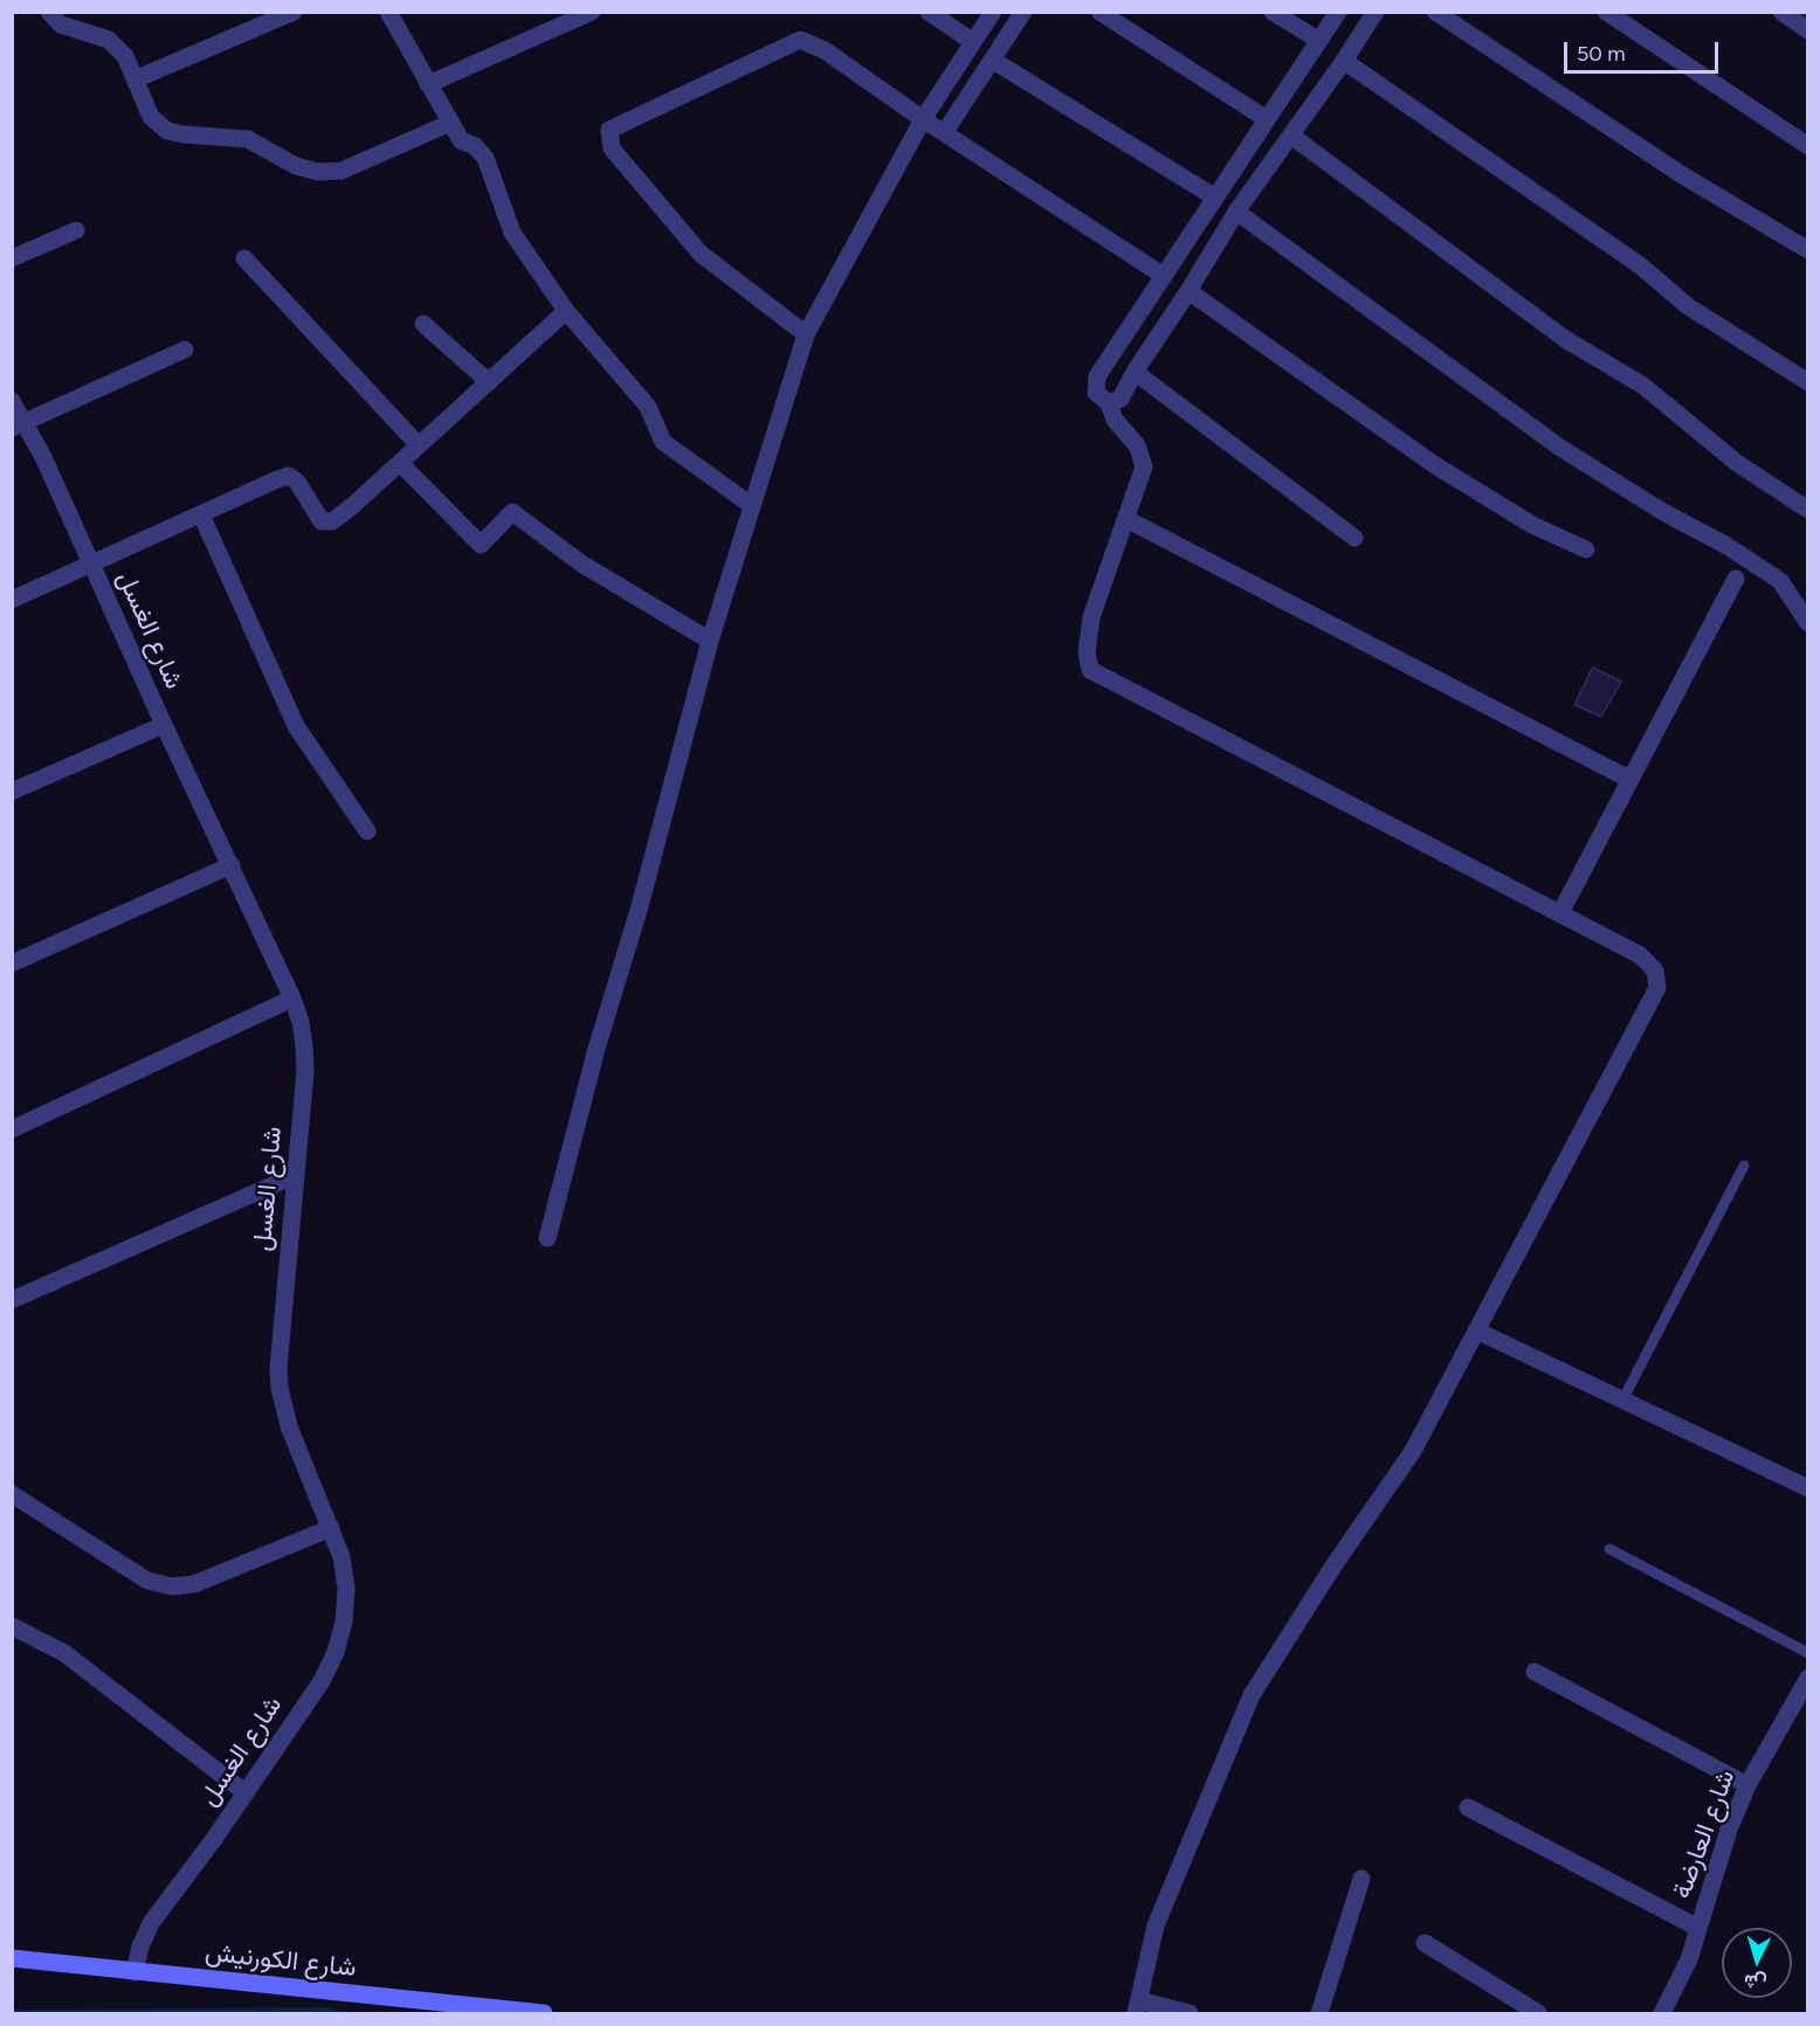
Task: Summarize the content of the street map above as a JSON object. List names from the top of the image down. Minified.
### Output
{"streets":{"street":["شارع الغسل","شارع العارضة","شارع الكورنيش"]},"crossings":[["شارع الغسل","شارع الكورنيش"]],"scale_bar":"50 m","north":"bottom"}
